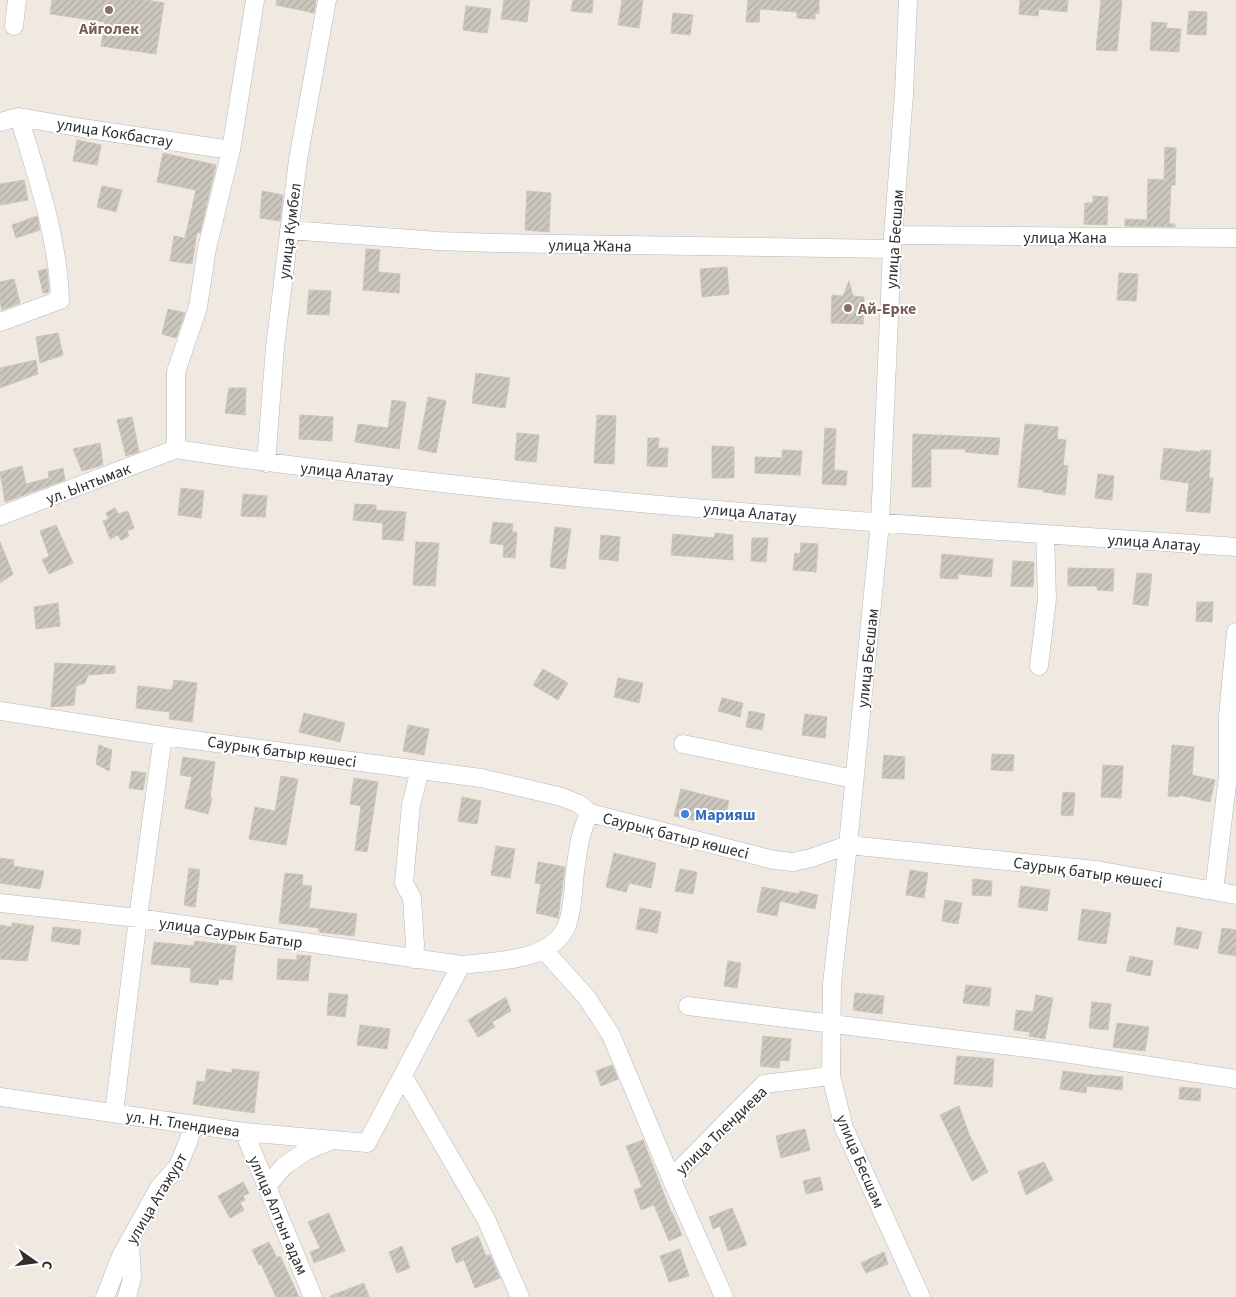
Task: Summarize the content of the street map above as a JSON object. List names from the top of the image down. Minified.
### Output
{"streets":{"street":["улица Кокбастау","улица Кумбел","улица Жана","улица Бесшам","улица Алатау","ул. Ынтымак","Саурық батыр көшесі","улица Саурык Батыр","ул. Н. Тлендиева","улица Тлендиева","улица Атажурт","улица Алтын адам"]},"crossings":[["улица Кумбел","улица Жана"],["улица Кумбел","улица Алатау"],["улица Жана","улица Бесшам"],["улица Бесшам","улица Алатау"],["улица Бесшам","Саурық батыр көшесі"],["улица Бесшам","улица Тлендиева"],["улица Алатау","ул. Ынтымак"],["ул. Н. Тлендиева","улица Атажурт"],["ул. Н. Тлендиева","улица Алтын адам"]],"places":["Айголек","Ай-Ерке","Марияш"],"north":"right"}
